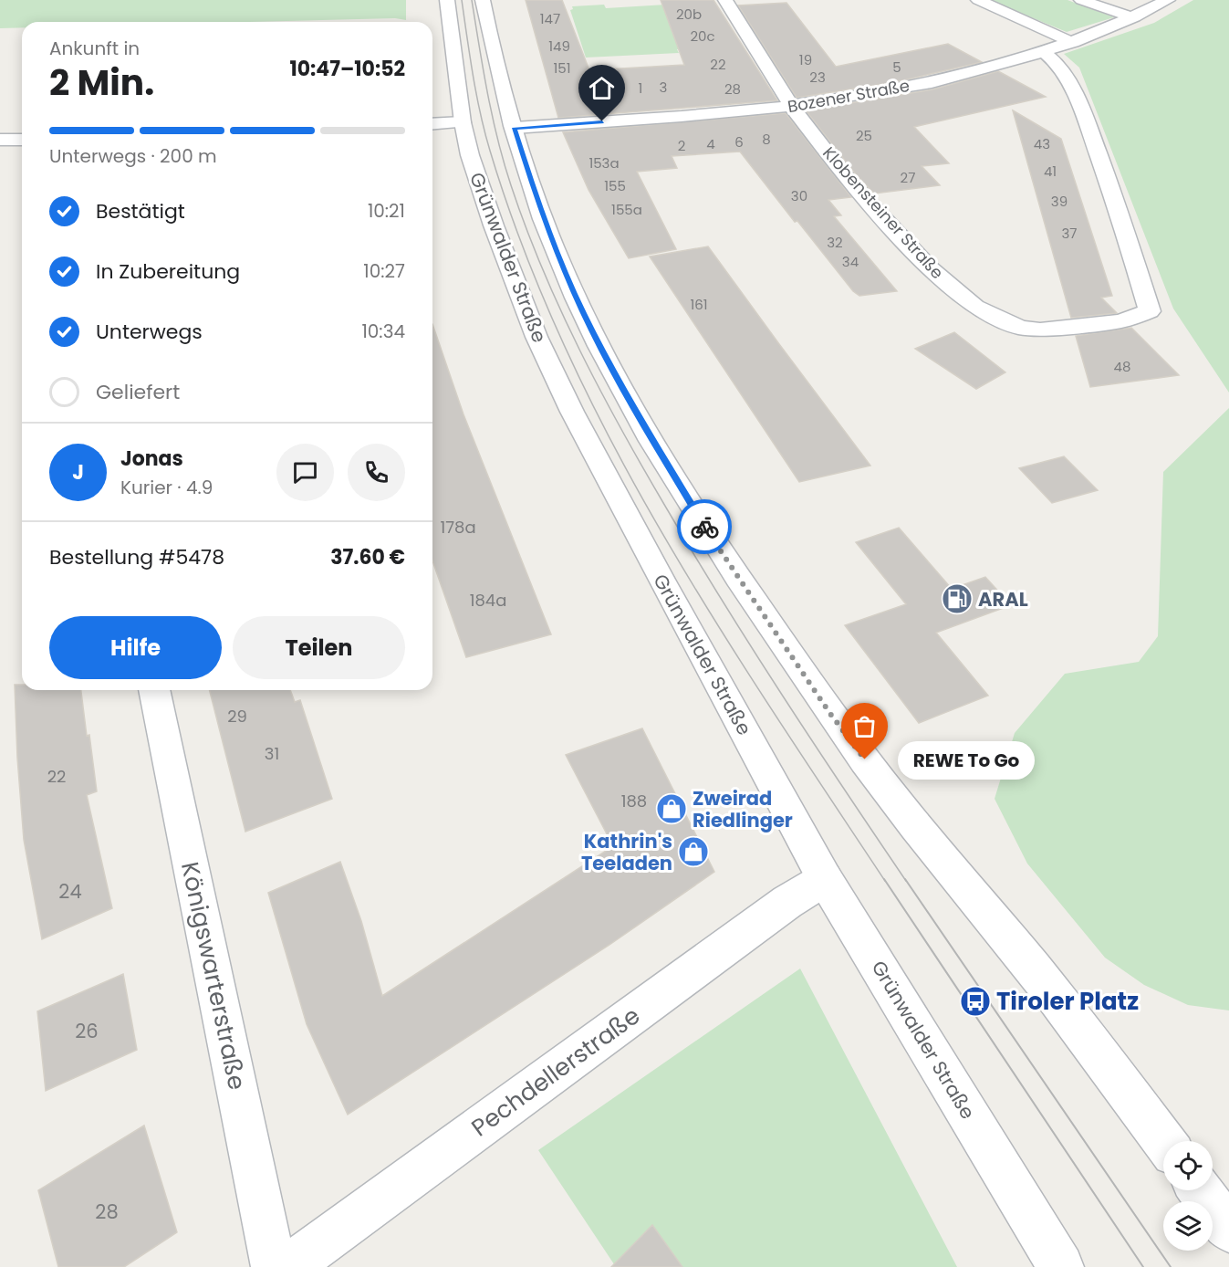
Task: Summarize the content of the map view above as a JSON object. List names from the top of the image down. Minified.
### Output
{"streets":{"street":["Bozener Straße","Klobensteiner Straße","Grünwalder Straße","Königswarterstraße","Pechdellerstraße"]},"crossings":[["Bozener Straße","Klobensteiner Straße"],["Grünwalder Straße","Pechdellerstraße"]],"places":{"fuel station":["ARAL"],"other":["REWE To Go"],"shop":["Zweirad Riedlinger","Kathrin's Teeladen"],"bus stop":["Tiroler Platz"]},"house_numbers":["20b","147","20c","149","19","22","5","151","23","3","1","28","25","8","6","4","43","2","153a","41","27","155","30","39","155a","37","32","34","161","48","178a","184a","29","31","22","188","24","26","28"],"page":{"heading":["2 Min.","Ankunft in","10:47–10:52"],"panel":["Jonas","Kurier · 4.9","Bestellung #5478","37.60 €"],"bar":"Unterwegs · 200 m","list":[["Bestätigt","10:21"],["In Zubereitung","10:27"],["Unterwegs","10:34"],"Geliefert"],"round":"J","buttons":["Hilfe","Teilen"],"bubble":"REWE To Go"}}
